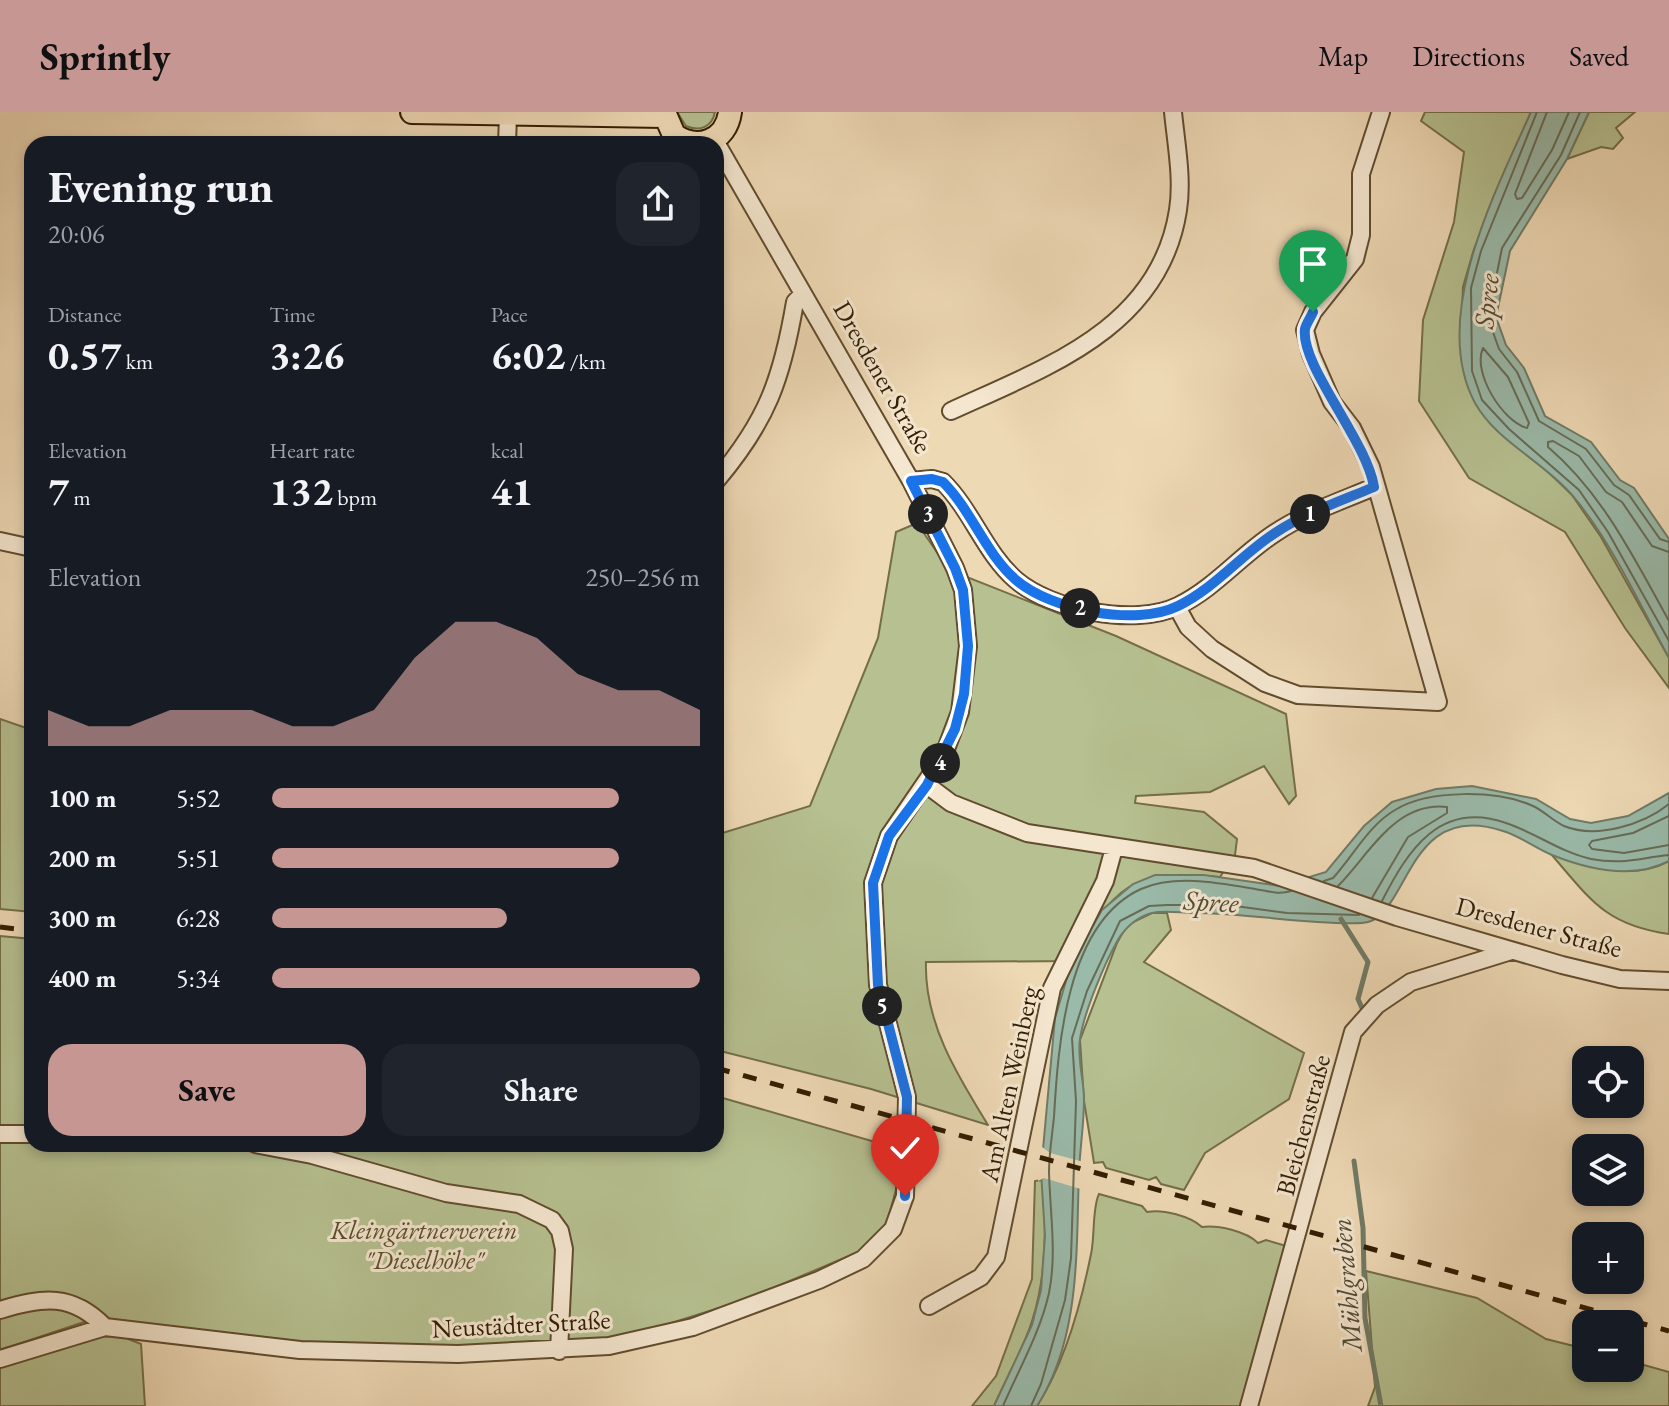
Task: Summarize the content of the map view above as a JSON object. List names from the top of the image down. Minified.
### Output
{"streets":{"street":["Dresdener Straße","Am Alten Weinberg","Bleichenstraße","Neustädter Straße"]},"crossings":[["Dresdener Straße","Am Alten Weinberg"],["Dresdener Straße","Bleichenstraße"],["Dresdener Straße","Neustädter Straße"]],"water":["Spree","Mühlgraben"],"parks":["Kleingärtnerverein \"Dieselhöhe\""],"page":{"header":"Sprintly","nav":["Map","Directions","Saved"],"heading":["Evening run","20:06"],"stats":[["Distance","0.57 km"],["Time","3:26"],["Pace","6:02 /km"],["Elevation","7 m"],["Heart rate","132 bpm"],["kcal","41"]],"pins":["1","3","2","4","5"],"chart":["Elevation","250–256 m"],"list":[{"name":"100 m","note":"5:52"},{"name":"200 m","note":"5:51"},{"name":"300 m","note":"6:28"},{"name":"400 m","note":"5:34"}],"buttons":["Save","Share"],"map_buttons":["+","−"]}}
